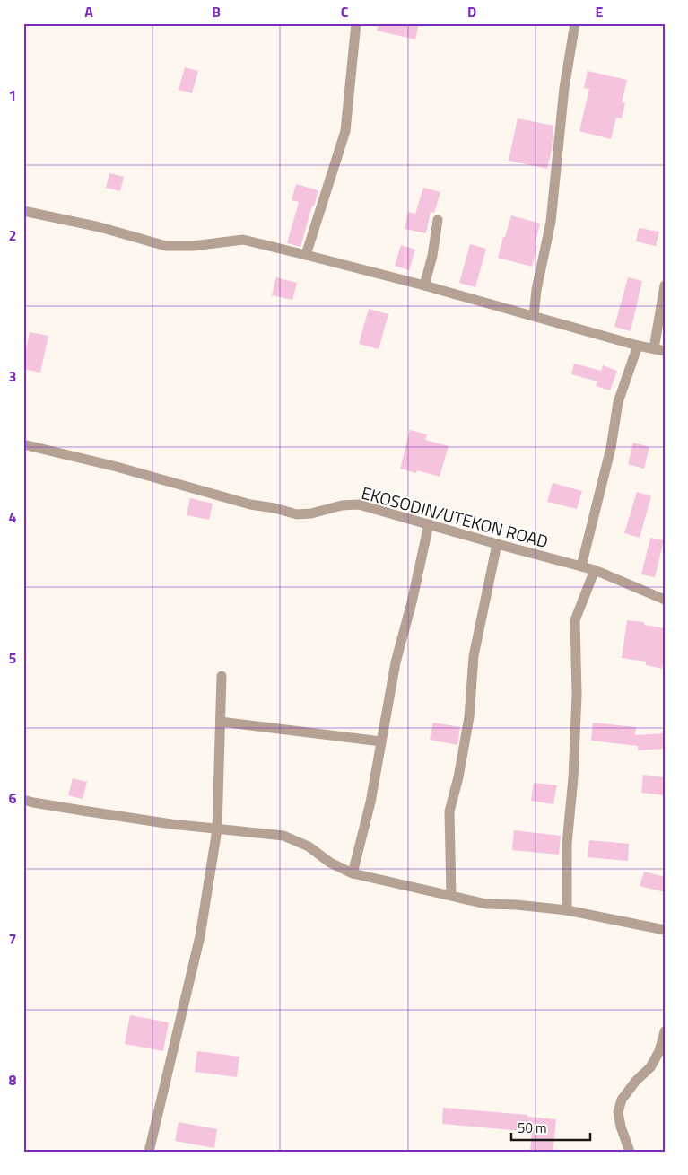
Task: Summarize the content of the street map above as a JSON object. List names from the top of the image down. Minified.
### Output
{"streets":{"street":["EKOSODIN/UTEKON ROAD"]},"scale_bar":"50 m","grid":{"columns":["A","B","C","D","E"],"rows":["1","2","3","4","5","6","7","8"]}}
